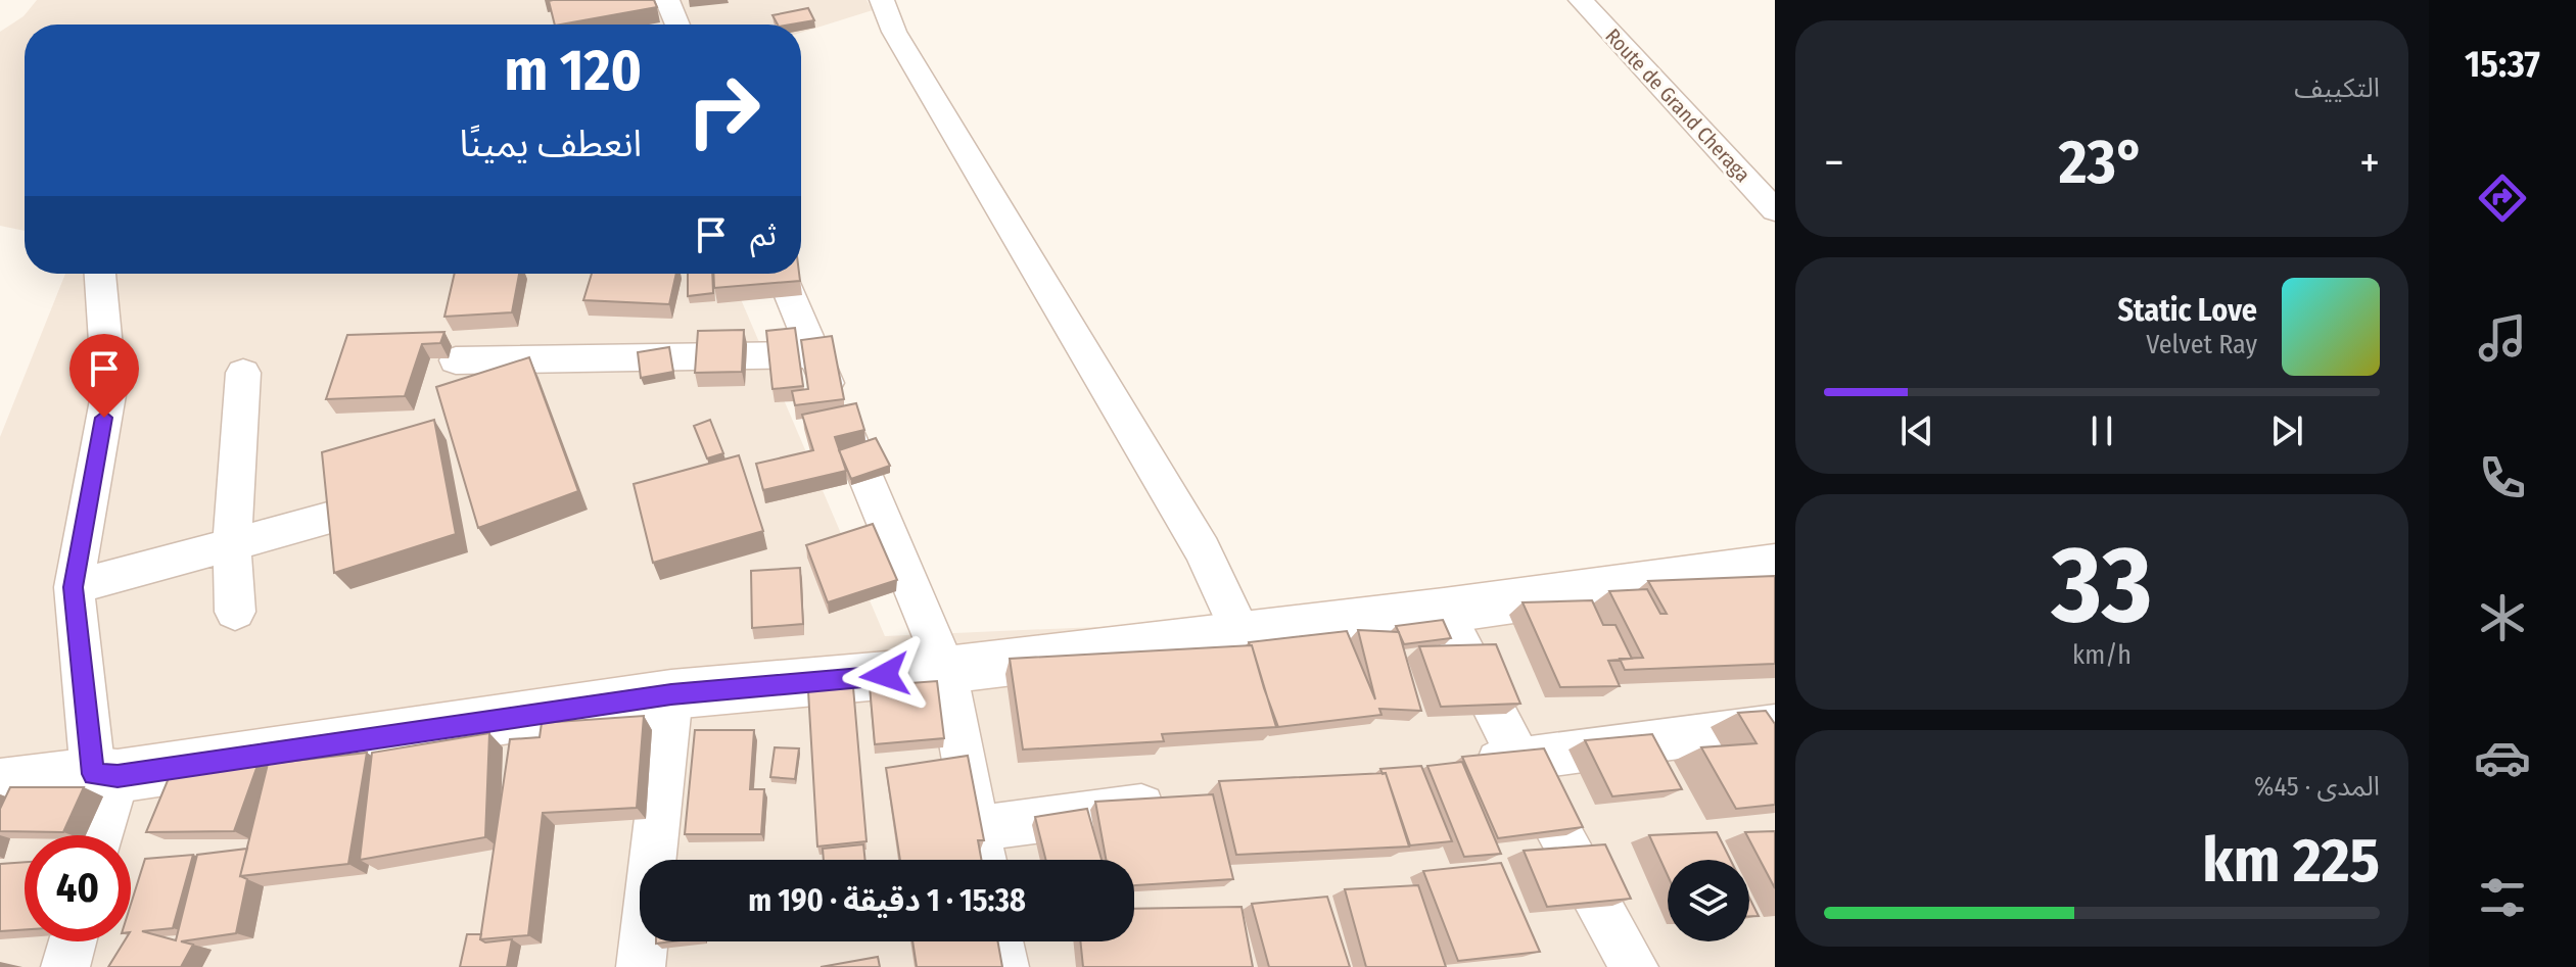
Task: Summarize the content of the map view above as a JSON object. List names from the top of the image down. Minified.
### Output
{"streets":{"street":["Route de Grand Cheraga"]},"page":{"tabs":"15:37","tile":["التكييف",["33","km/h"],["المدى · 45%","225 km"]],"turn":["120 m","انعطف يمينًا"],"heat":["−","23°","+"],"then":"ثم","song":["Static Love","Velvet Ray"],"limit":"40","trip":"15:38 · 1 دقيقة · 190 m"}}
